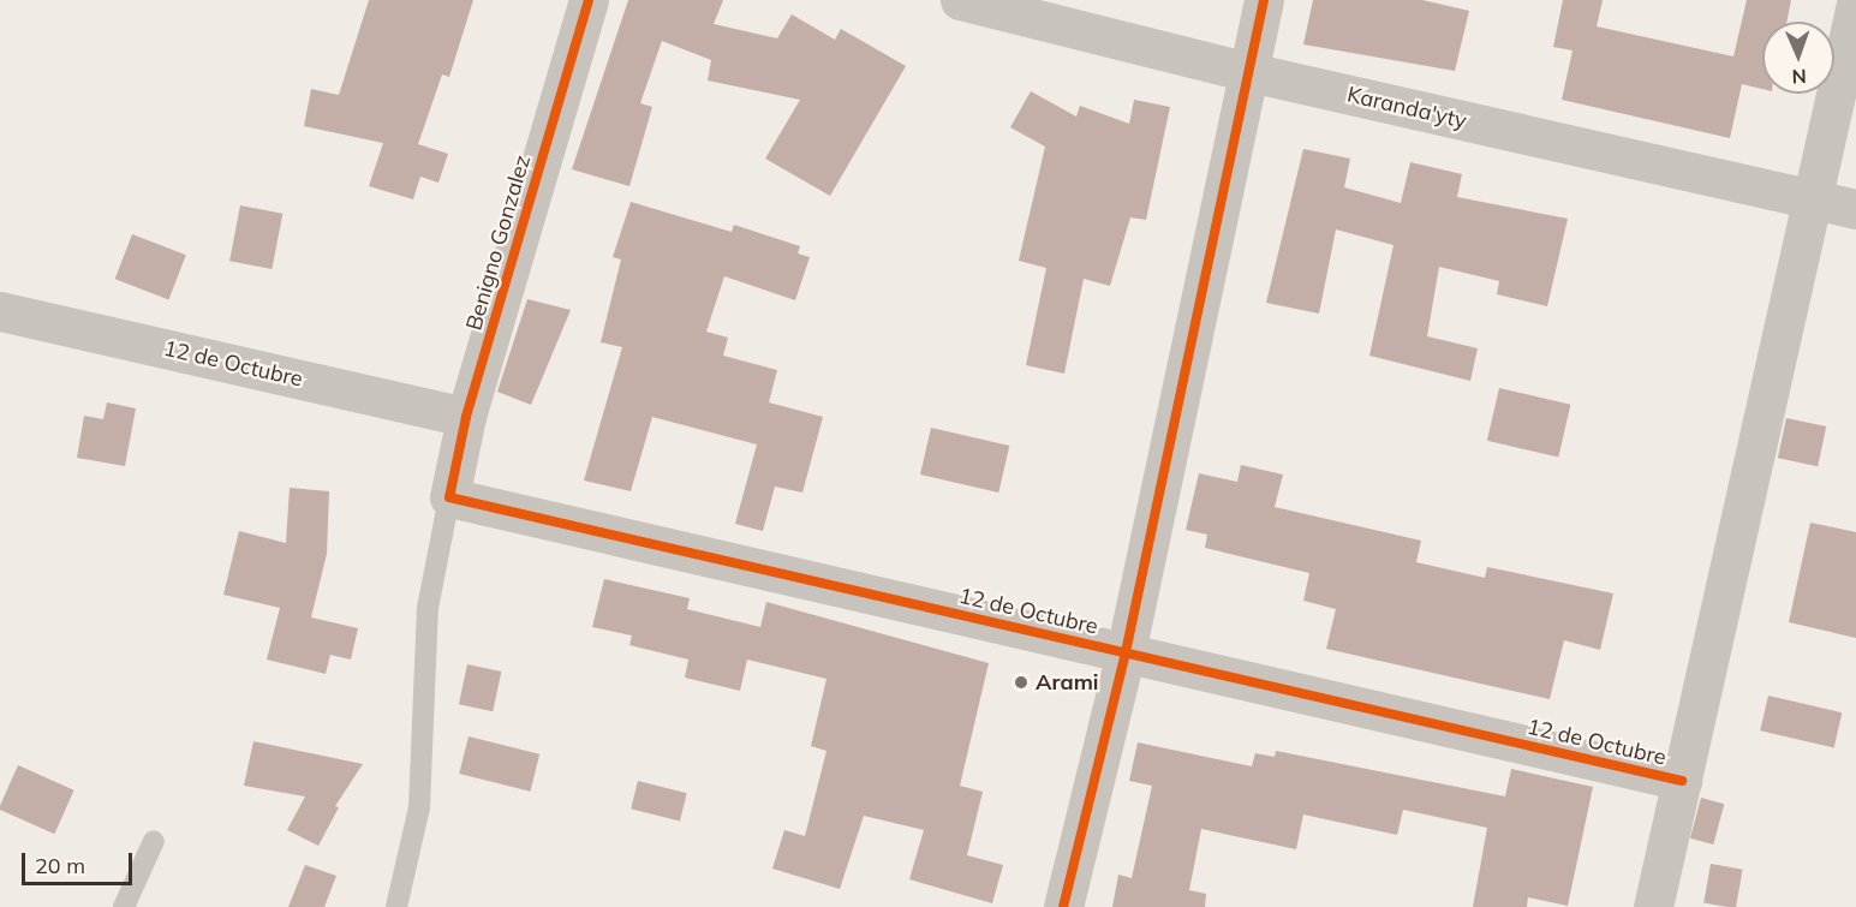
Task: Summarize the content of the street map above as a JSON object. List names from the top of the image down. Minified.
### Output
{"streets":{"street":["Karanda'yty","Benigno Gonzalez","12 de Octubre"]},"crossings":[["Benigno Gonzalez","12 de Octubre"]],"places":["Arami"],"scale_bar":"20 m","north":"bottom"}
